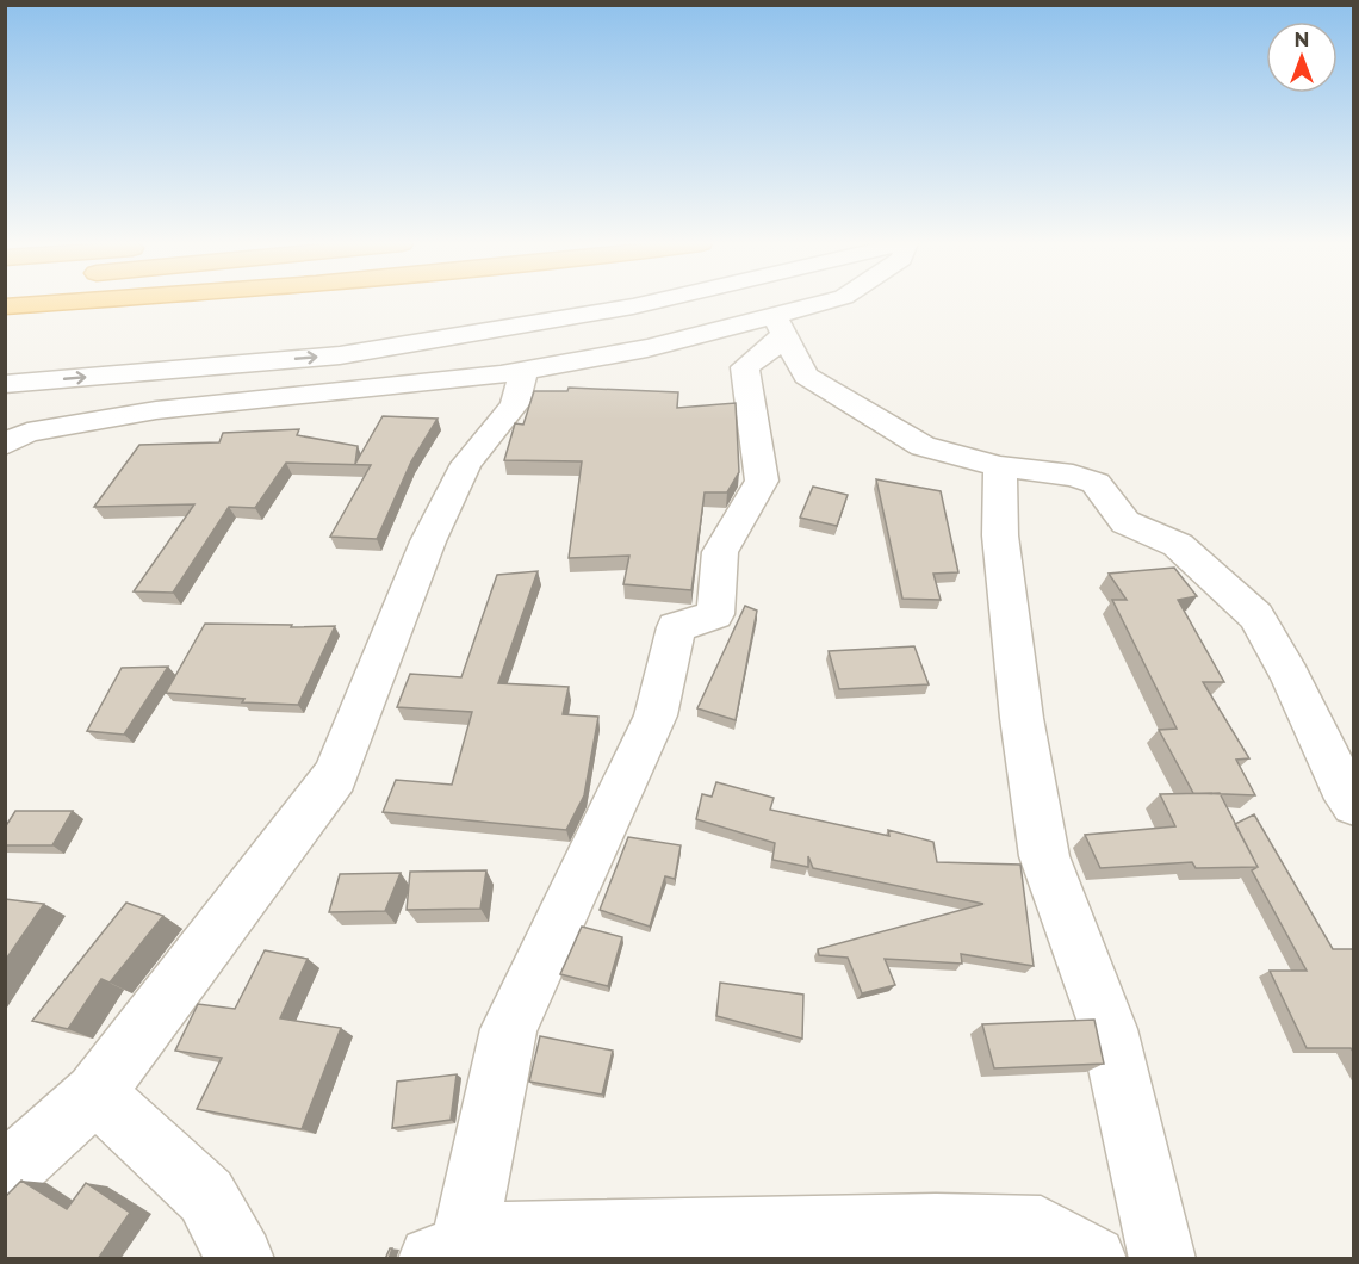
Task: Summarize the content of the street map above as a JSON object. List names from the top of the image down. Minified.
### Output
{"north":"top"}
